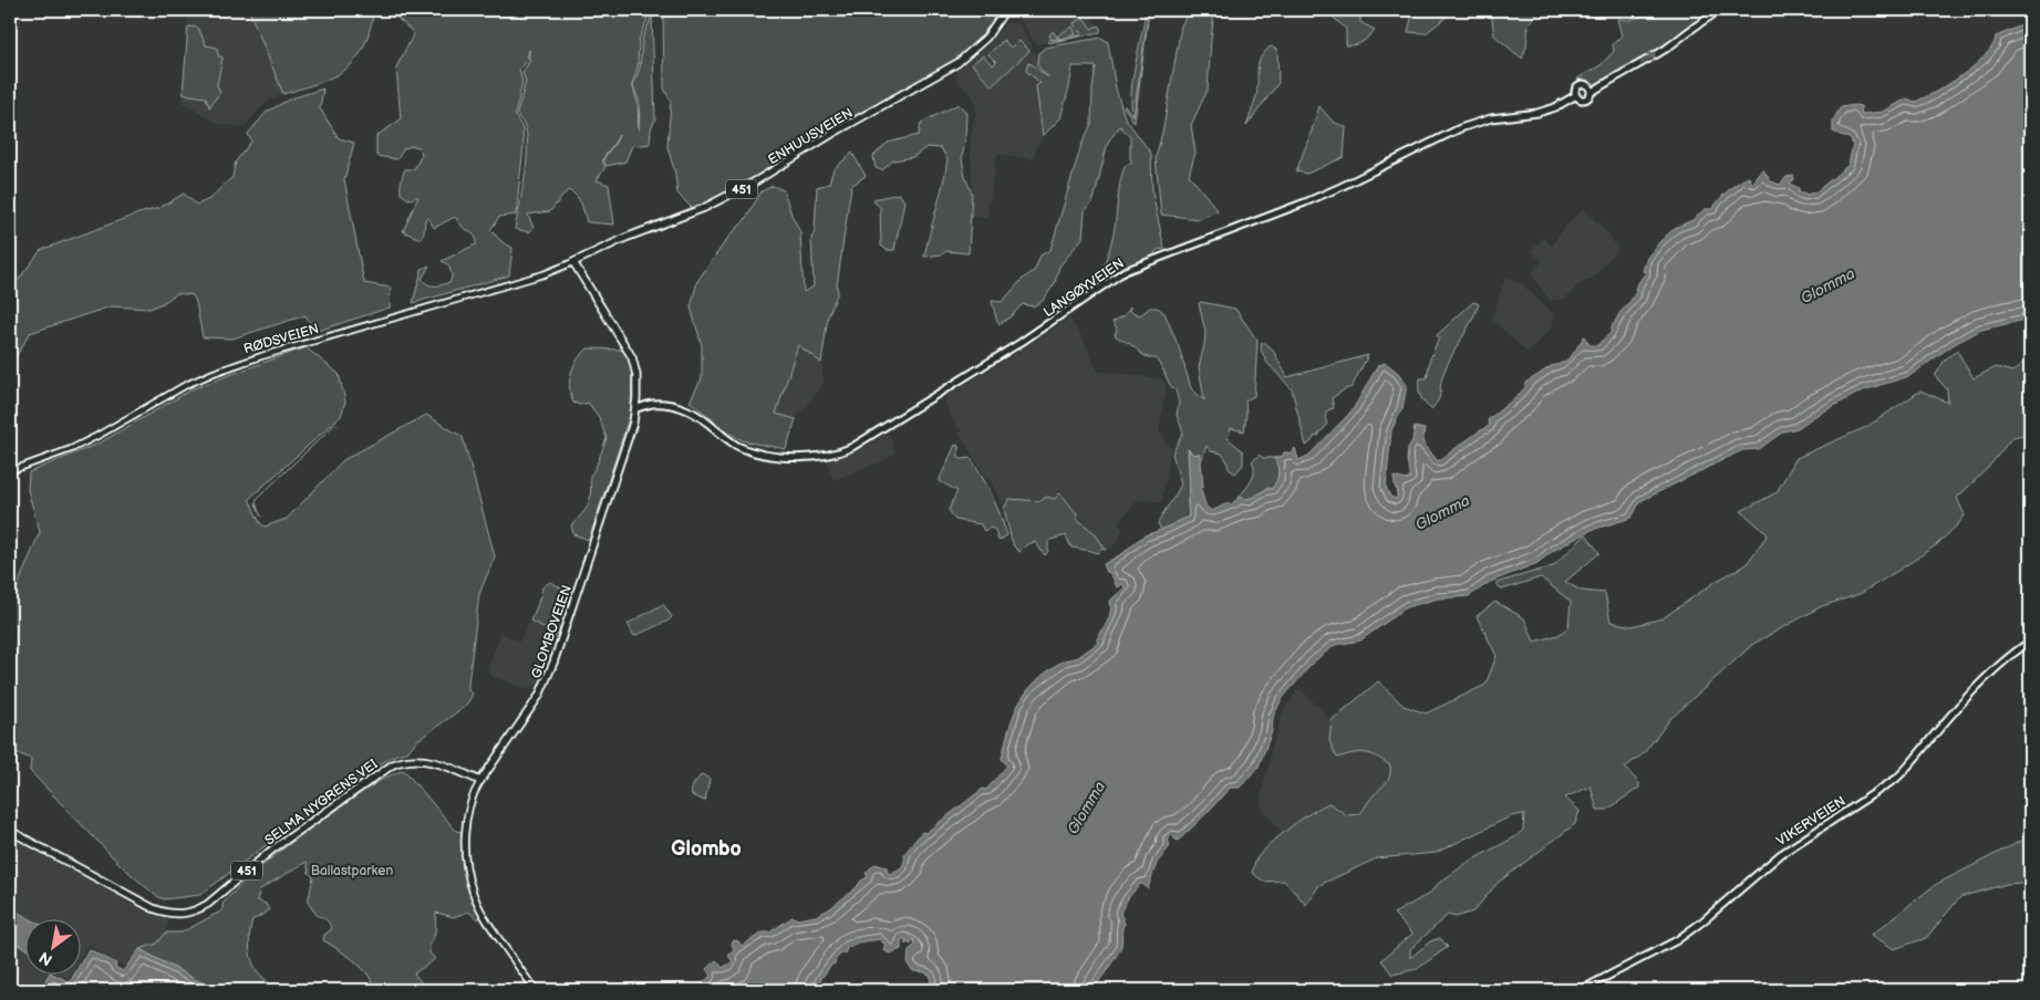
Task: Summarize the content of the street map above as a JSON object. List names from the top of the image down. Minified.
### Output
{"streets":{"main road":["ENHUUSVEIEN","451","LANGØYVEIEN","GLOMBOVEIEN","SELMA NYGRENS VEI","VIKERVEIEN"],"street":["RØDSVEIEN"]},"crossings":[["ENHUUSVEIEN","RØDSVEIEN"],["ENHUUSVEIEN","GLOMBOVEIEN"],["LANGØYVEIEN","GLOMBOVEIEN"],["RØDSVEIEN","GLOMBOVEIEN"],["GLOMBOVEIEN","SELMA NYGRENS VEI"]],"districts":["Glombo"],"water":["Glomma"],"parks":["Ballastparken"],"north":"bottom left"}
